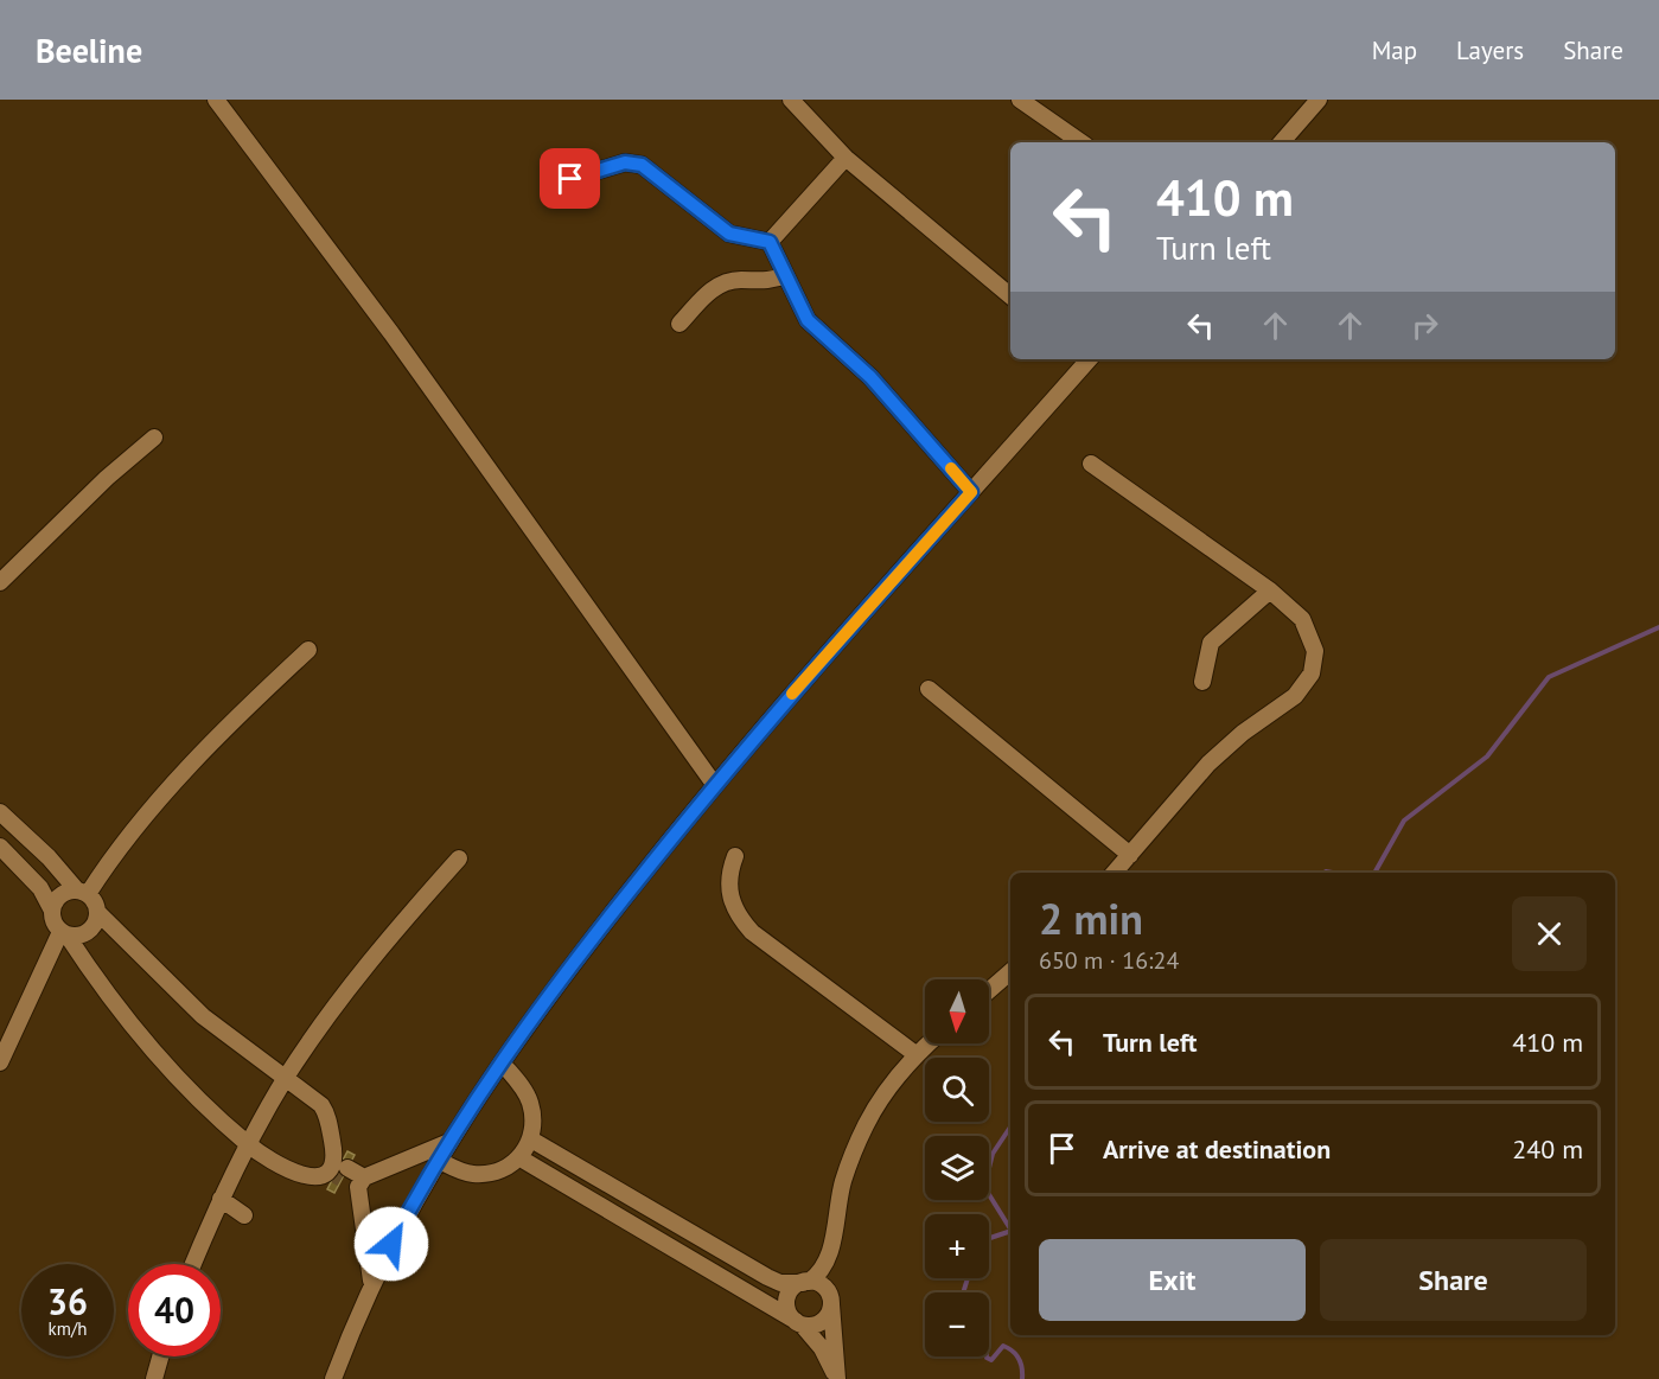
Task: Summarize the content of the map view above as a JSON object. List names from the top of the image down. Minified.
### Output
{"north":"bottom","page":{"header":"Beeline","nav":["Map","Layers","Share"],"turn":["410 m","Turn left"],"heading":["2 min","650 m · 16:24"],"map_buttons":["+","−"],"list":[{"name":"Turn left","value":"410 m"},{"name":"Arrive at destination","value":"240 m"}],"buttons":["Exit","Share"],"speed":"36 km/h","limit":"40"}}
